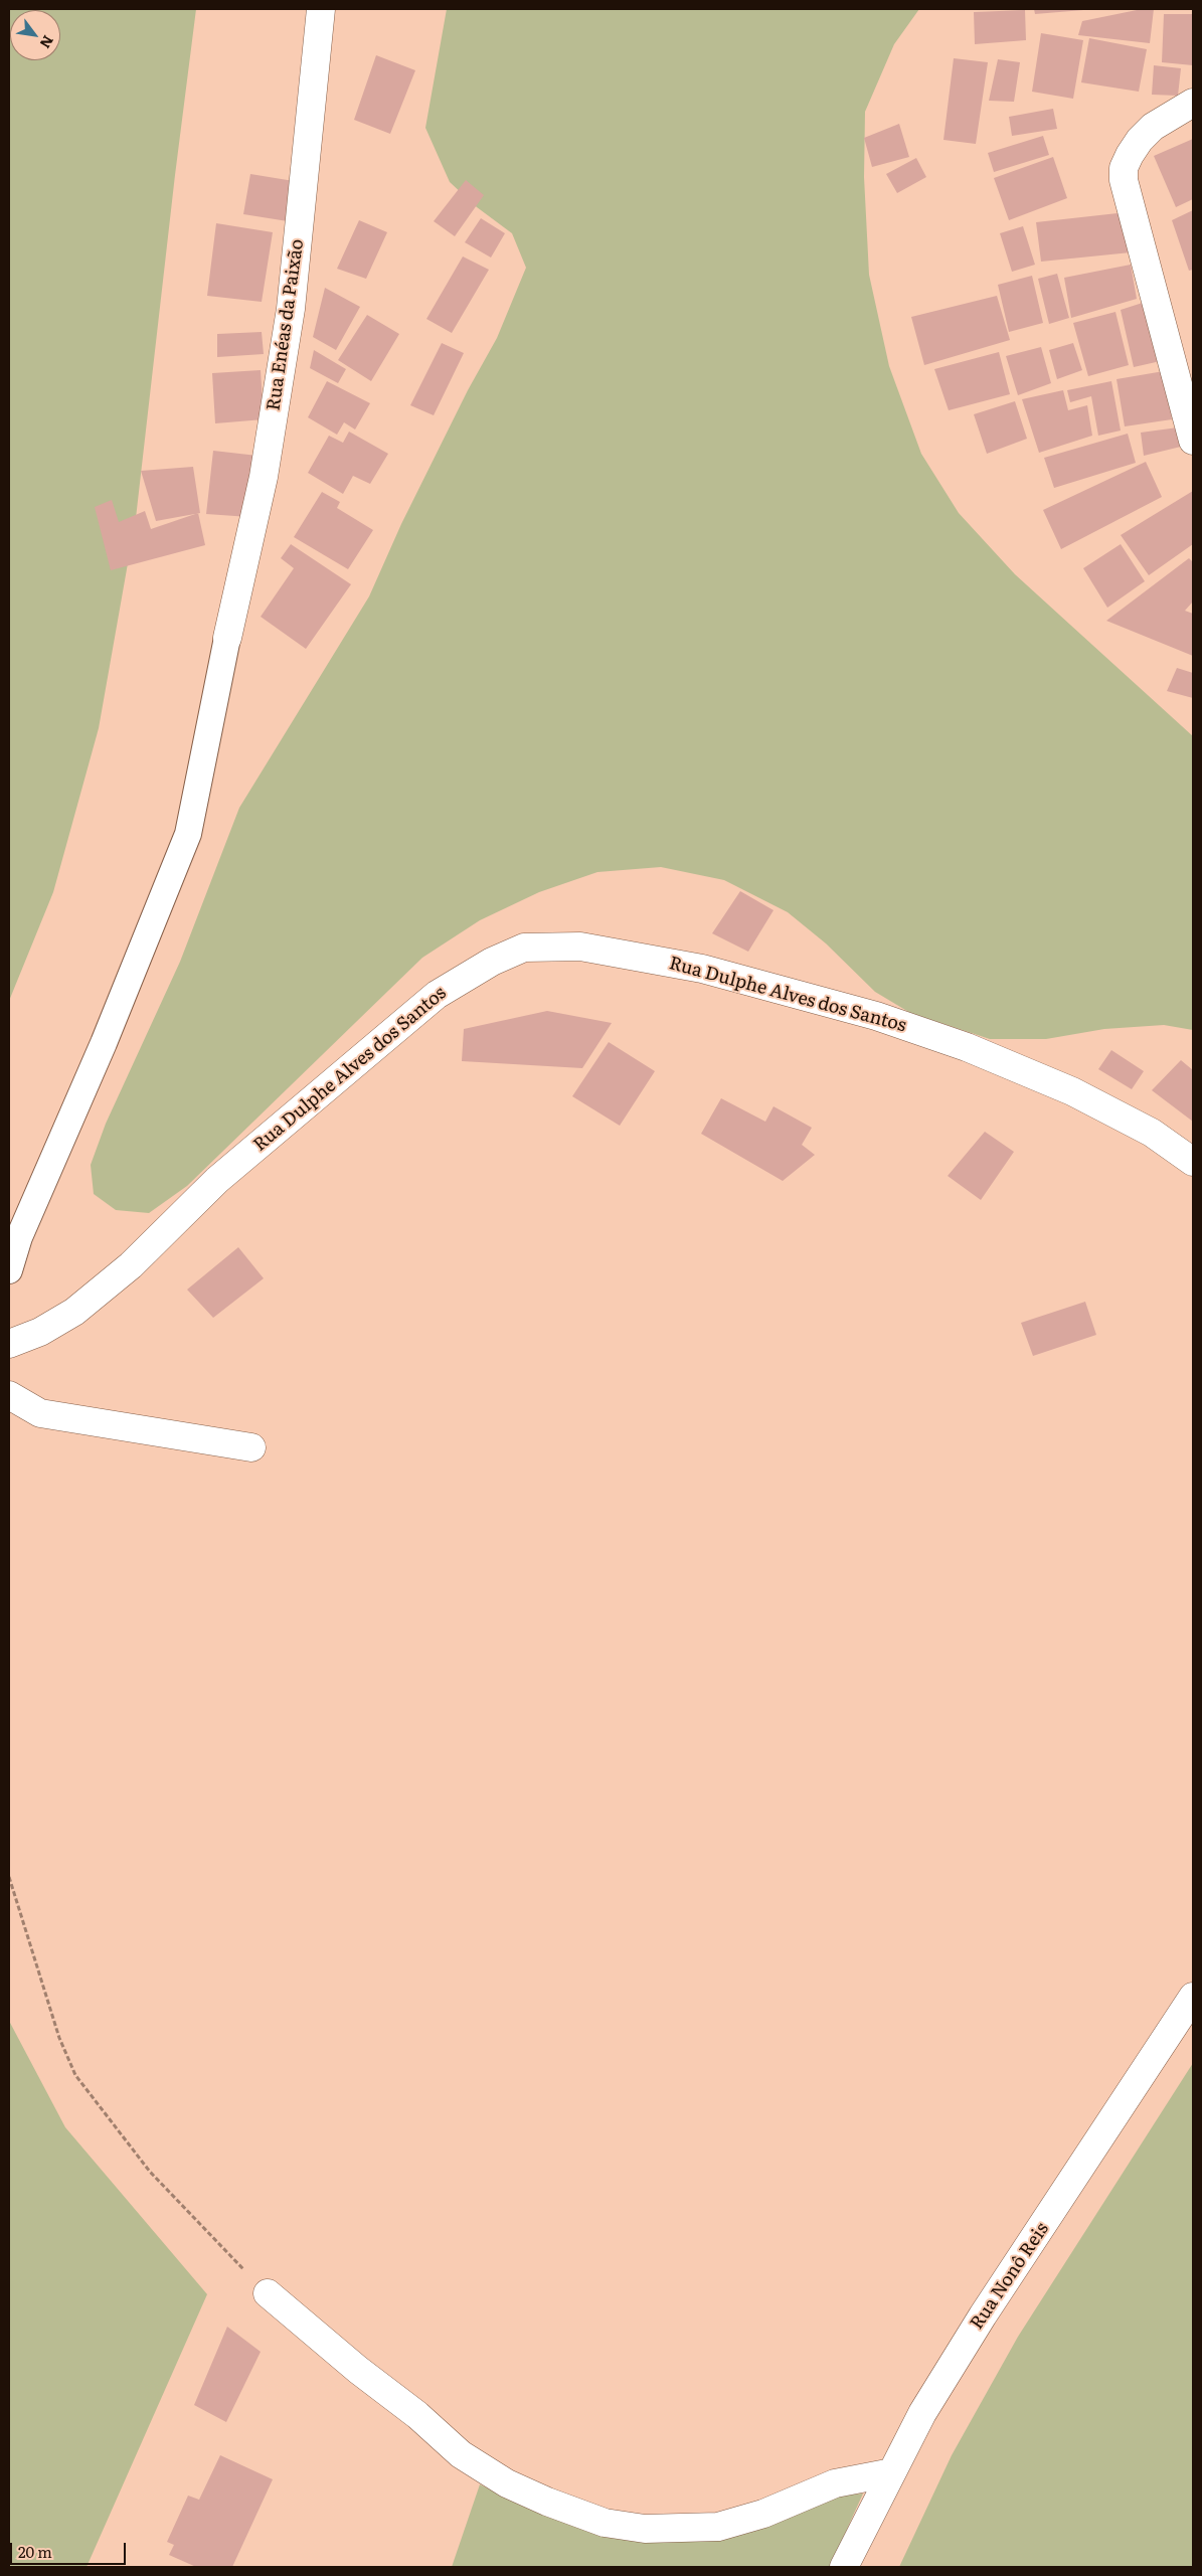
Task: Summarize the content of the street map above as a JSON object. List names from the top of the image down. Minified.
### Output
{"streets":{"street":["Rua Enéas da Paixão","Rua Dulphe Alves dos Santos","Rua Nonô Reis"]},"scale_bar":"20 m","north":"bottom right"}
